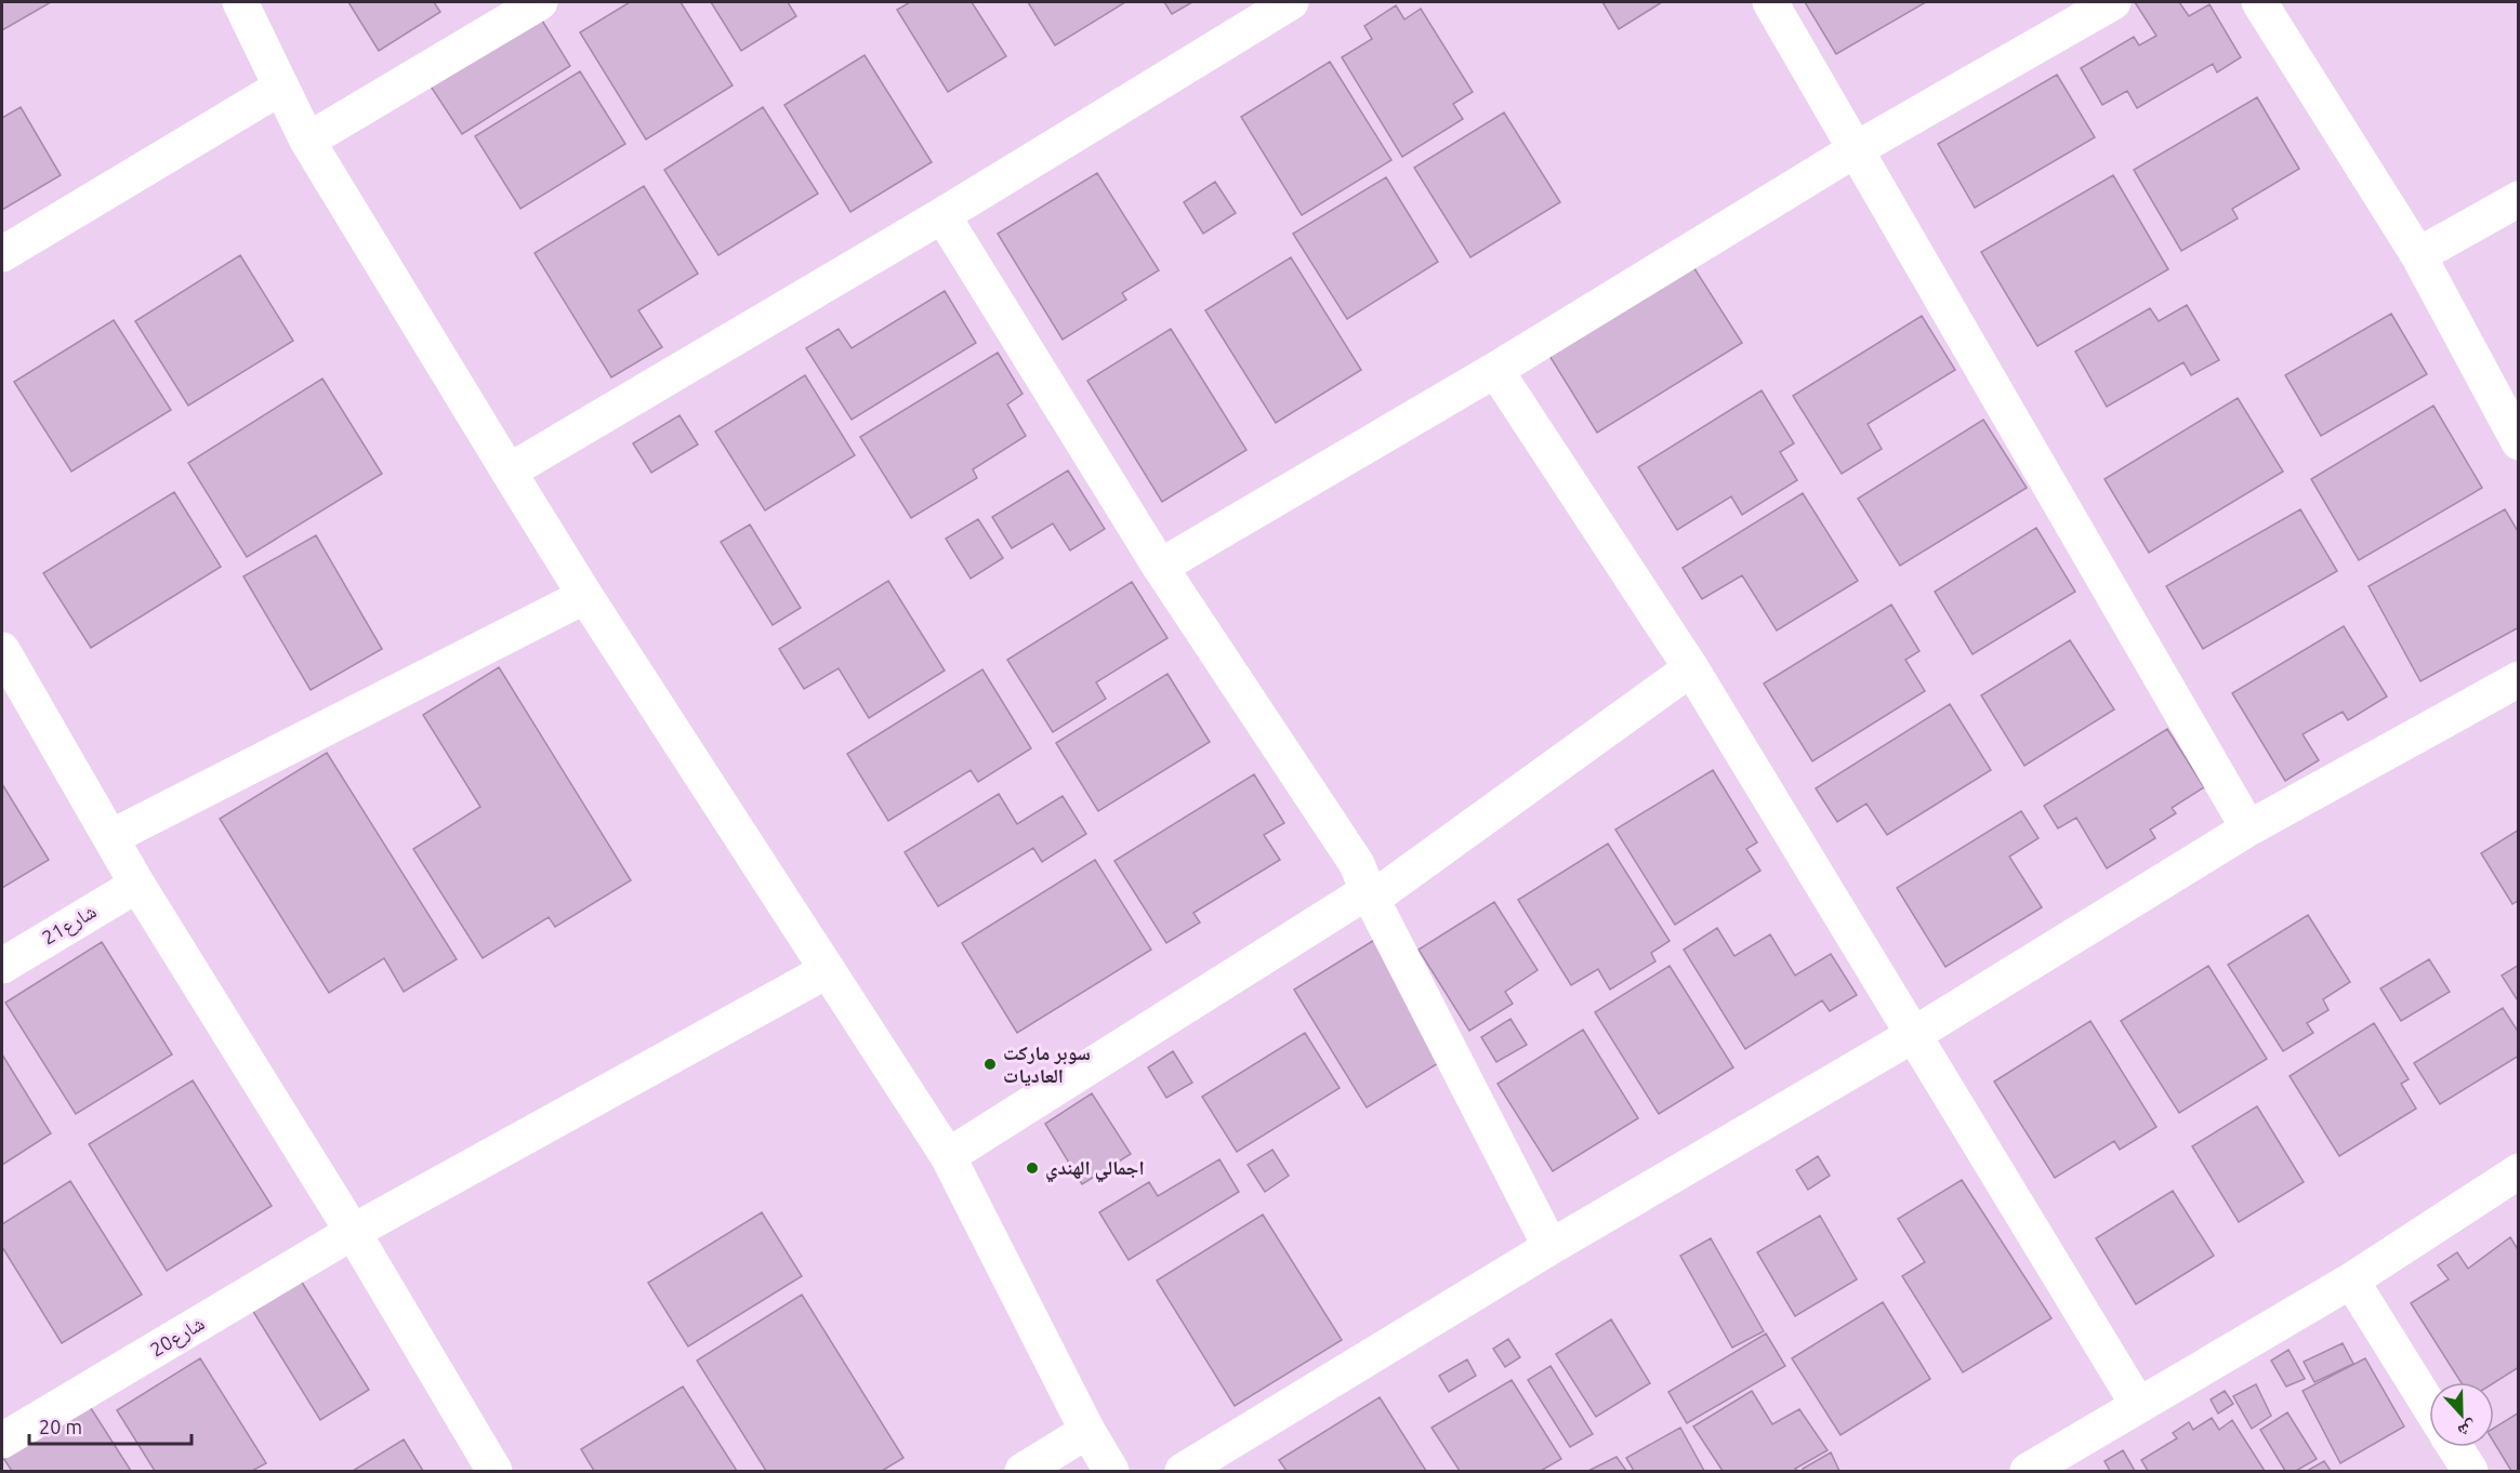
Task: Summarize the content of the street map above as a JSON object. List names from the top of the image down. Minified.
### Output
{"streets":{"street":["شارع21","شارع20"]},"places":["سوبر ماركت العاديات","اجمالي الهندي"],"scale_bar":"20 m","north":"bottom"}
